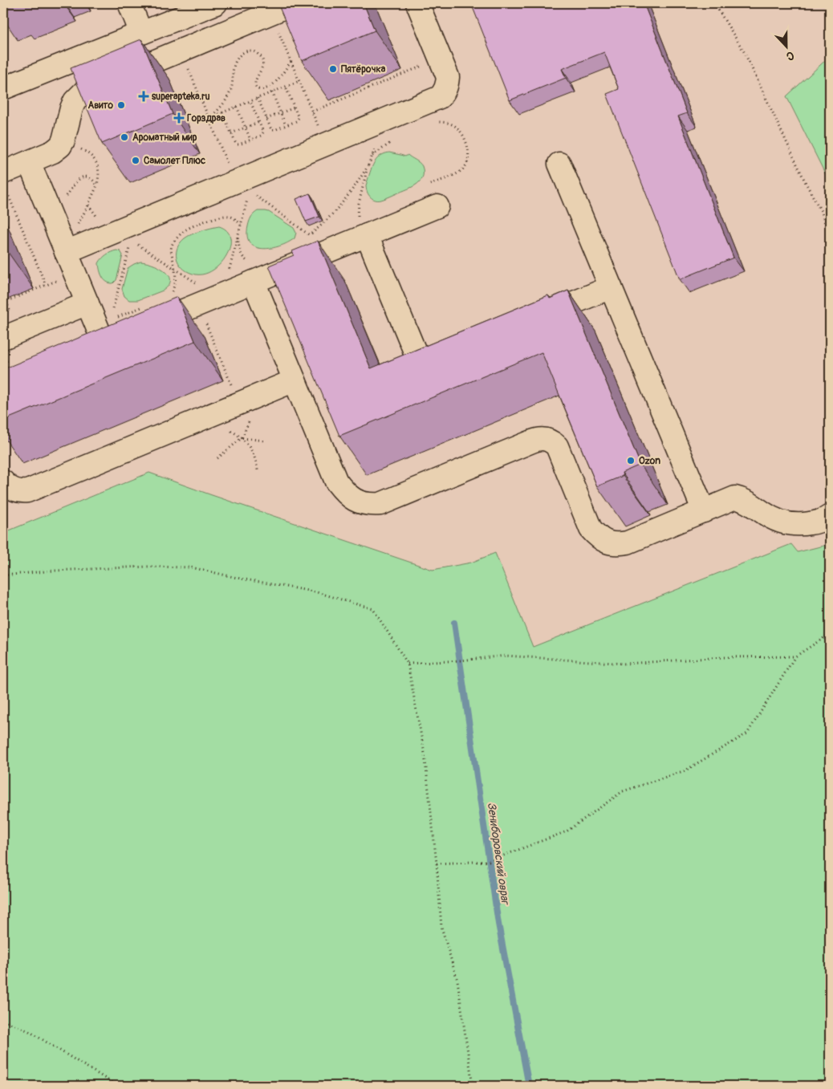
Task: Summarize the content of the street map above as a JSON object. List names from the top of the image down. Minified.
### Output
{"water":["Зениборовский овраг"],"places":{"other":["Пятёрочка","Авито","Ароматный мир","Самолет Плюс","Ozon"],"health":["superapteka.ru","Горздрав"]},"north":"bottom"}
